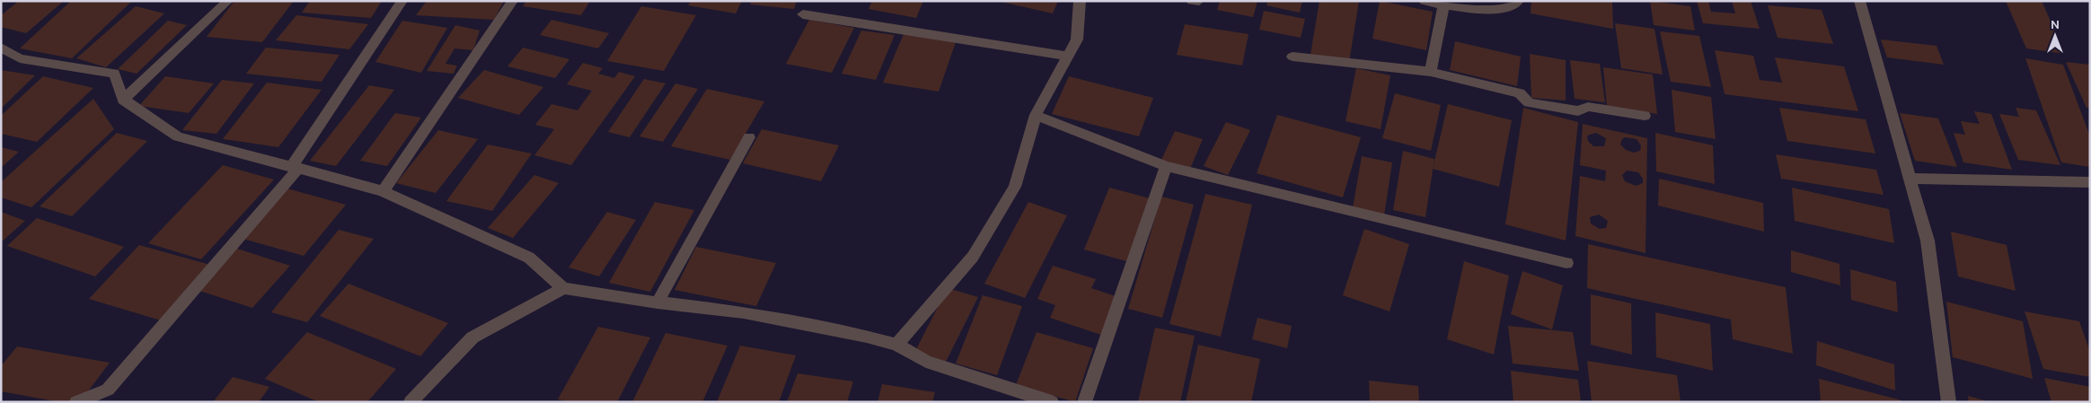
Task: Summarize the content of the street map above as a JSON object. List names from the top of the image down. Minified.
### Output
{"north":"top"}
